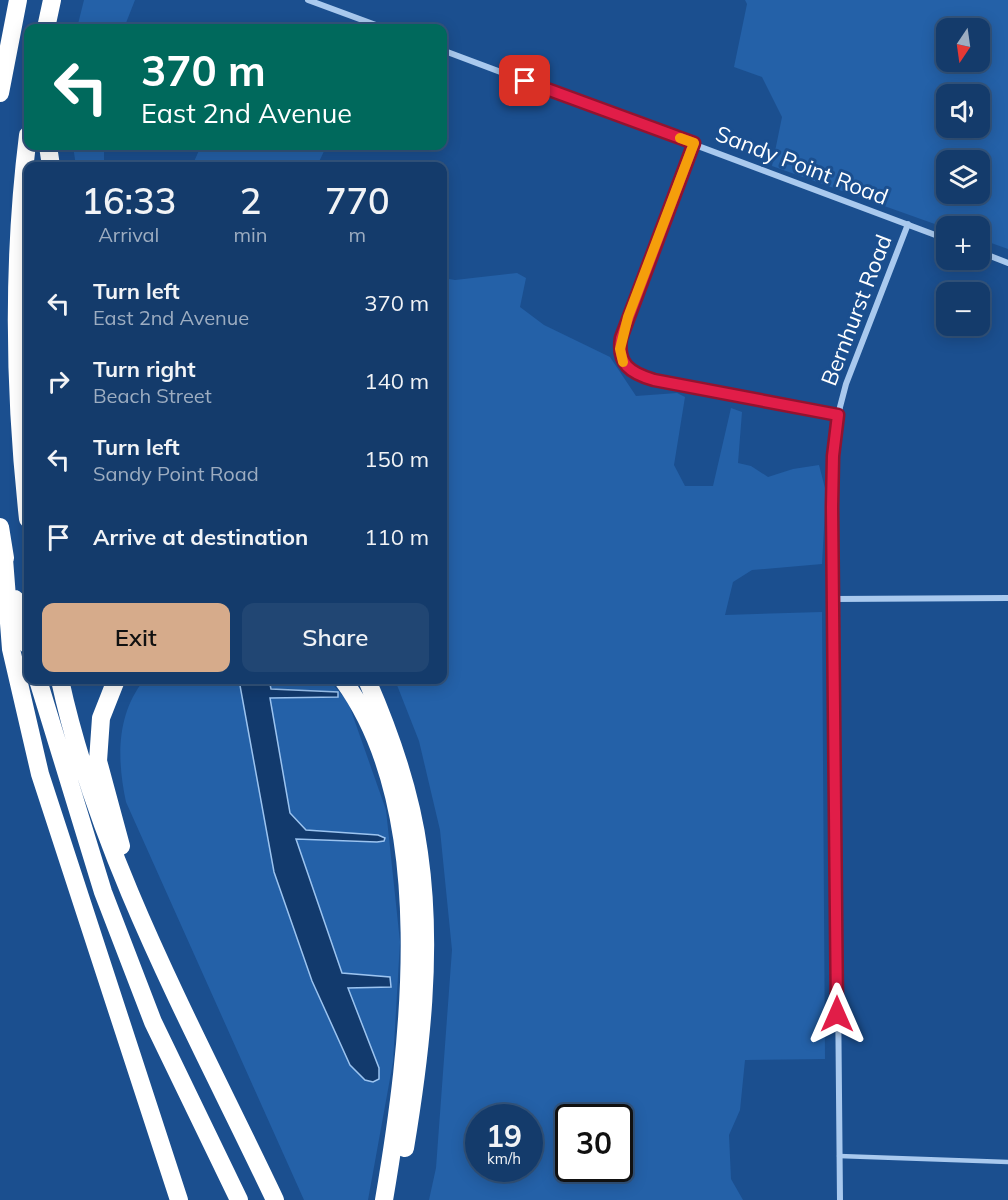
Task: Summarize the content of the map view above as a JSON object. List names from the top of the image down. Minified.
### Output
{"streets":{"street":["Sandy Point Road","Bernhurst Road"]},"crossings":[["Sandy Point Road","Bernhurst Road"]],"north":"bottom","page":{"map_buttons":["+","−"],"turn":["370 m","East 2nd Avenue"],"eta":["16:33","Arrival","2","min","770","m"],"list":[{"name":"Turn left","note":"East 2nd Avenue","value":"370 m"},{"name":"Turn right","note":"Beach Street","value":"140 m"},{"name":"Turn left","note":"Sandy Point Road","value":"150 m"},{"name":"Arrive at destination","value":"110 m"}],"buttons":["Exit","Share"],"speed":"19 km/h","limit":"30"}}
